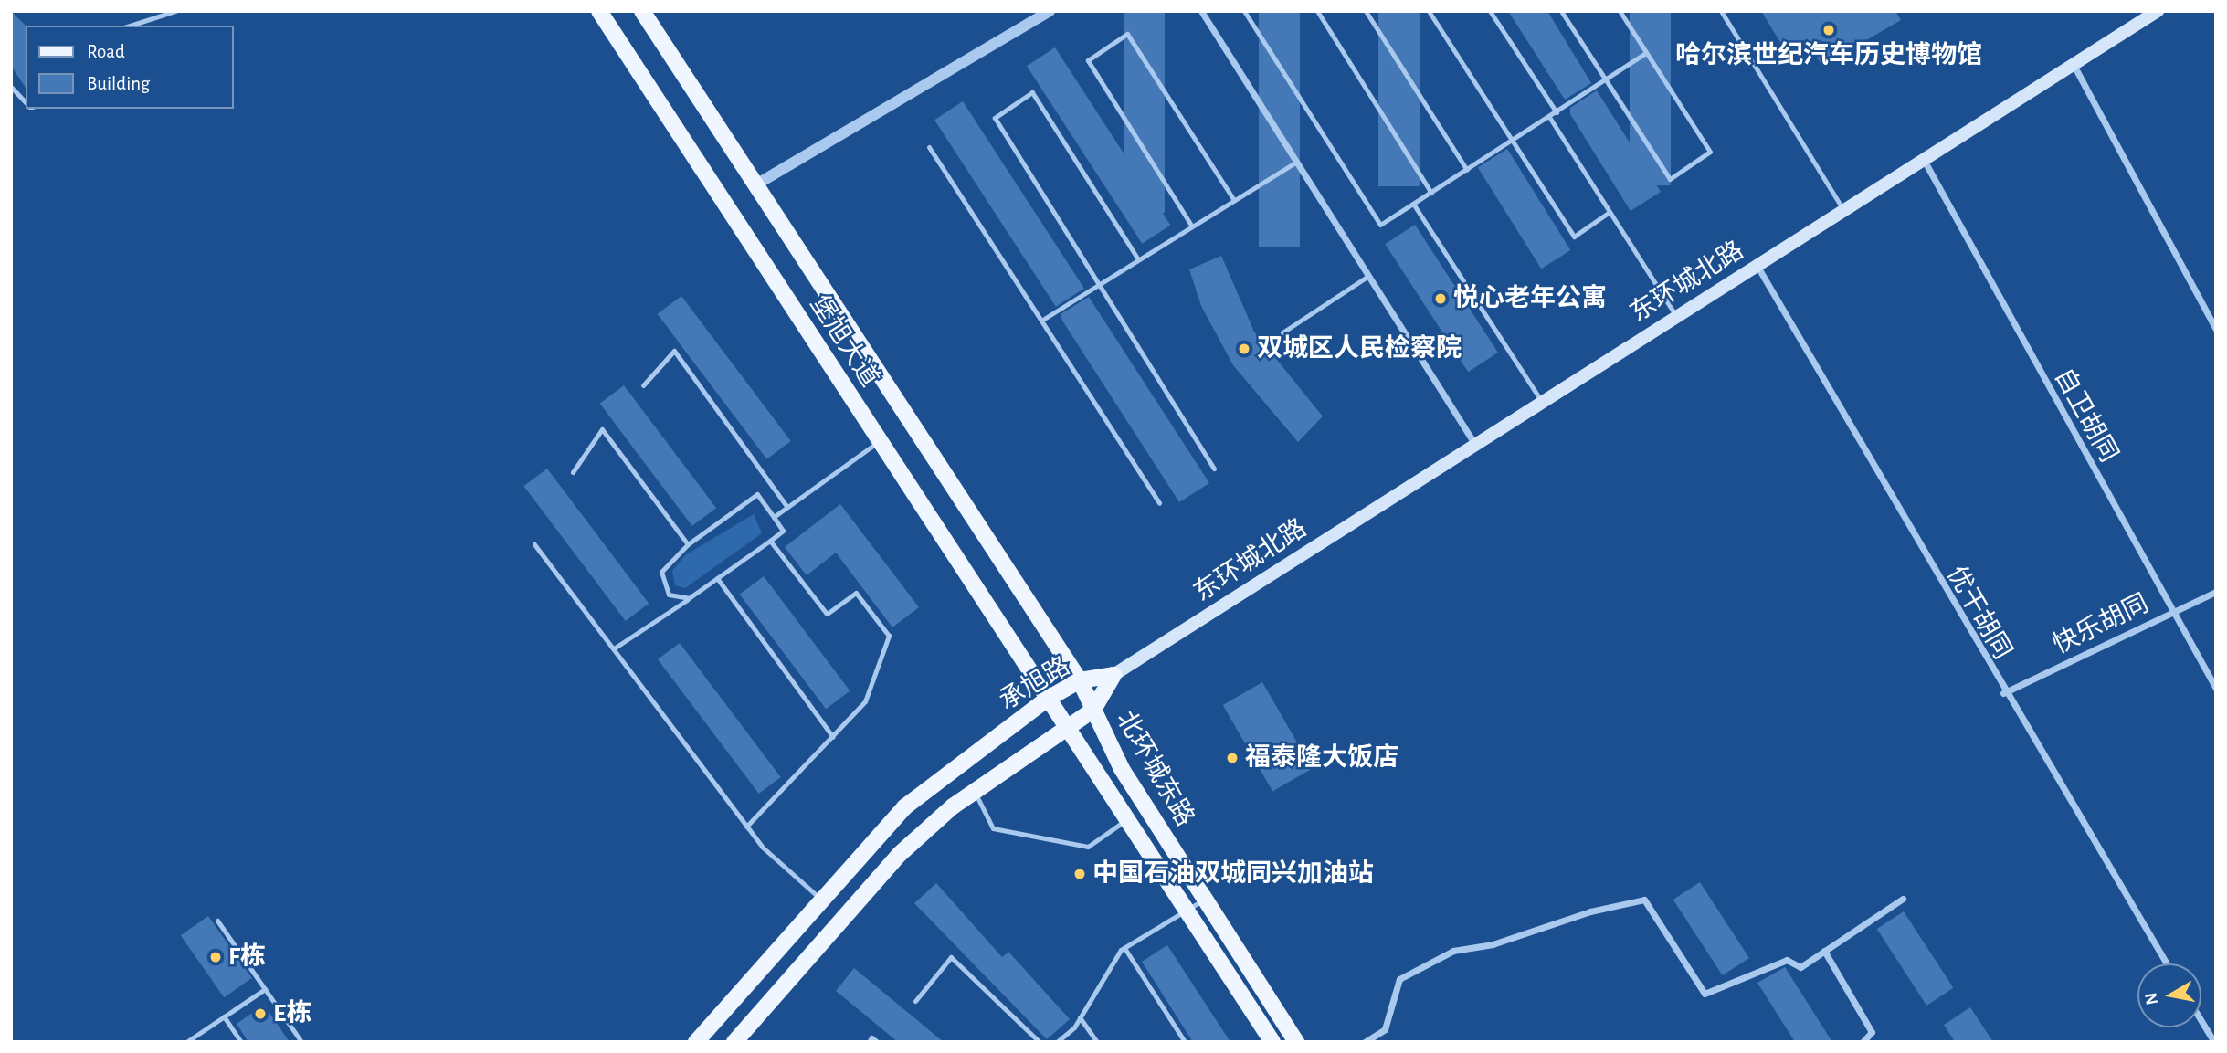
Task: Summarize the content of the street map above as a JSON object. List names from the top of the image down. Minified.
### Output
{"streets":{"main road":["东环城北路","堡旭大道","承旭路","北环城东路"],"street":["自卫胡同","优干胡同","快乐胡同"]},"crossings":[["东环城北路","自卫胡同"],["东环城北路","优干胡同"],["东环城北路","承旭路"],["堡旭大道","承旭路"],["堡旭大道","北环城东路"],["自卫胡同","快乐胡同"],["优干胡同","快乐胡同"],["承旭路","北环城东路"]],"places":["哈尔滨世纪汽车历史博物馆","悦心老年公寓","双城区人民检察院","福泰隆大饭店","中国石油双城同兴加油站","F栋","E栋"],"legend":["Road","Building"],"north":"left"}
